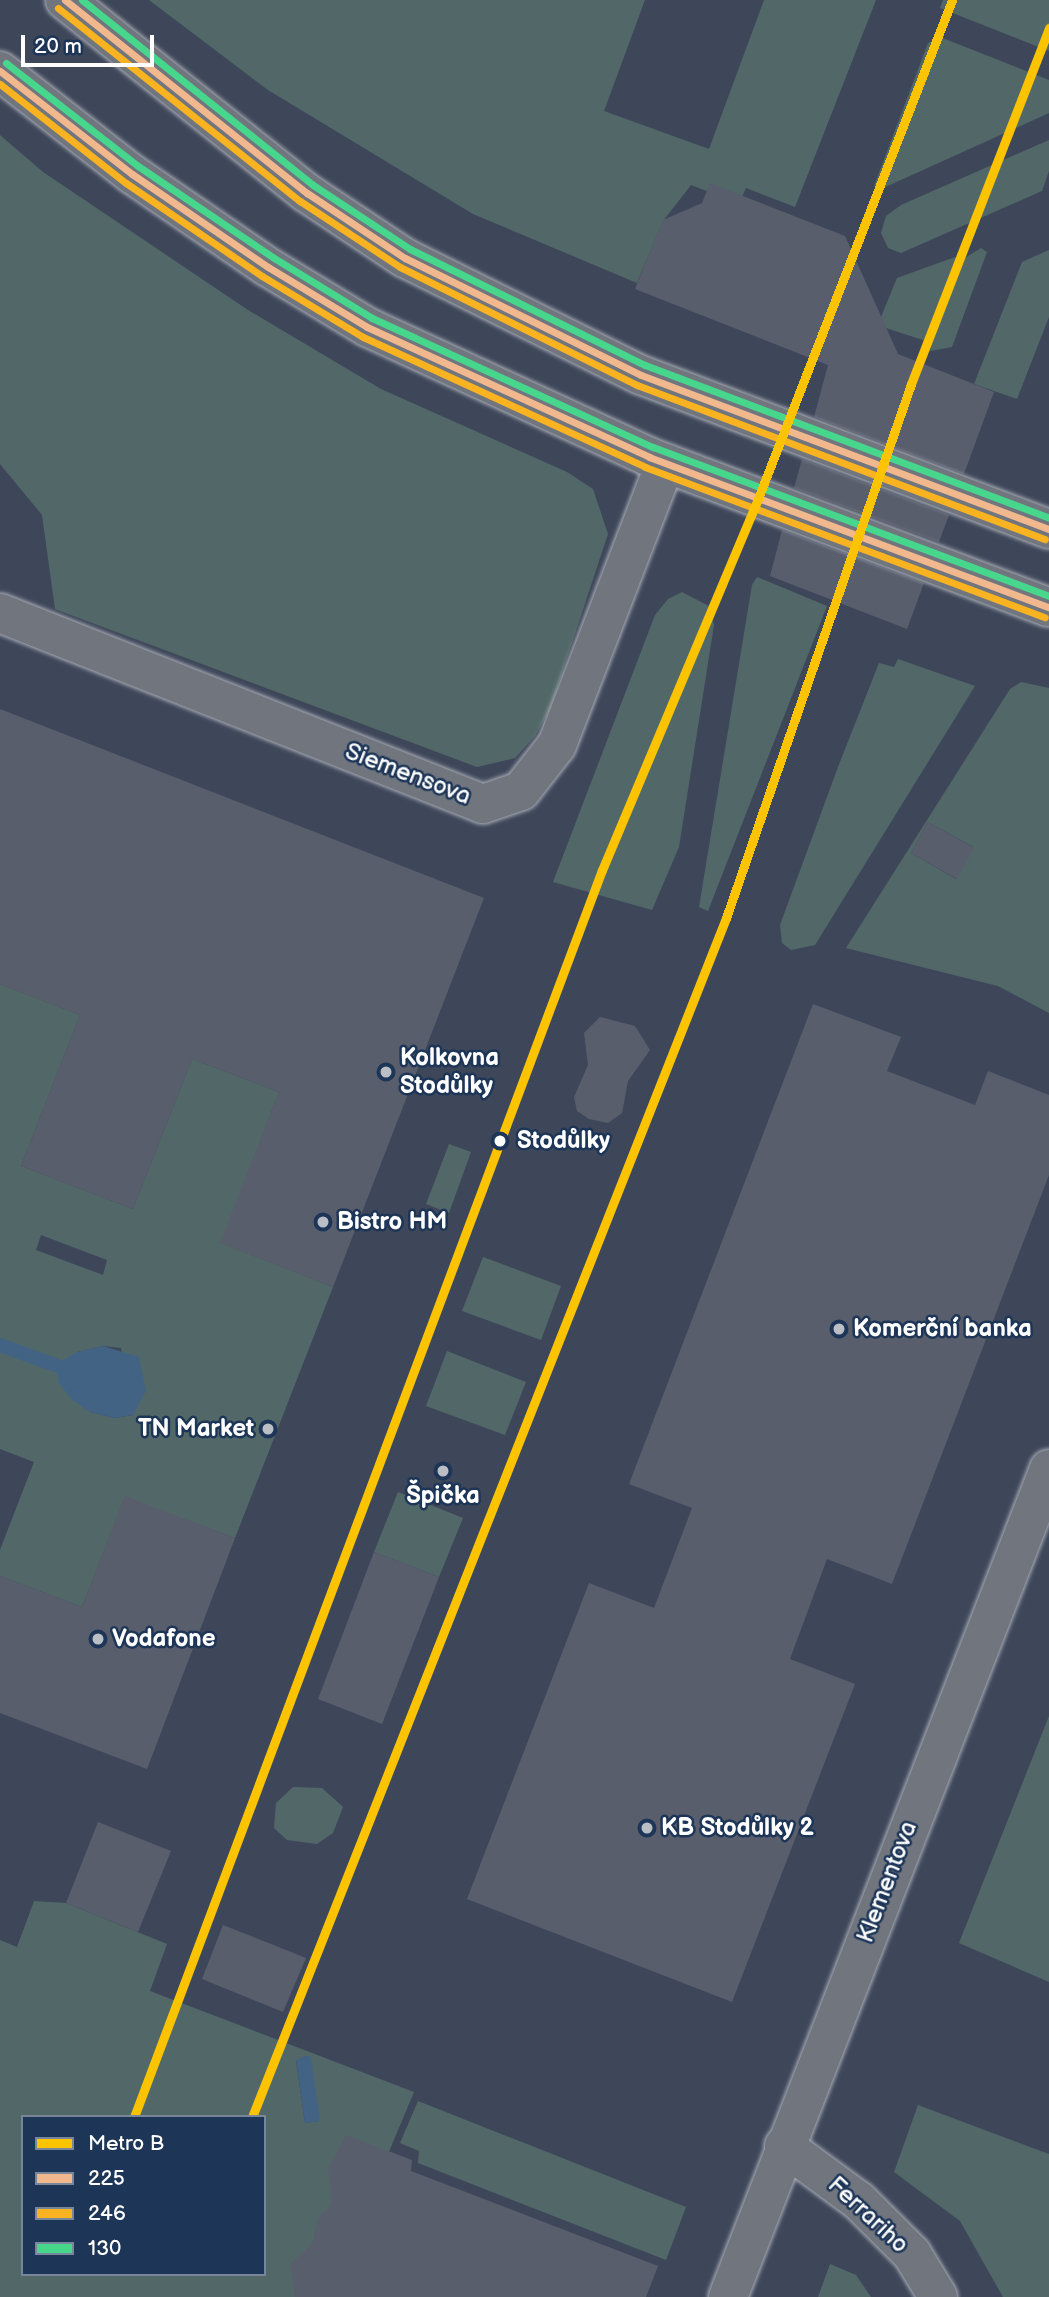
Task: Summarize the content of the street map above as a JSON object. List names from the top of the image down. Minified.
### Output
{"streets":{"main road":["Siemensova","Klementova","Ferrariho"]},"crossings":[["Klementova","Ferrariho"]],"places":["Kolkovna Stodůlky","Stodůlky","Bistro HM","Komerční banka","TN Market","Špička","Vodafone","KB Stodůlky 2"],"lines":["metro line B","transit line 225","transit line 130","transit line 246"],"legend":["Metro B","225","246","130"],"scale_bar":"20 m"}
